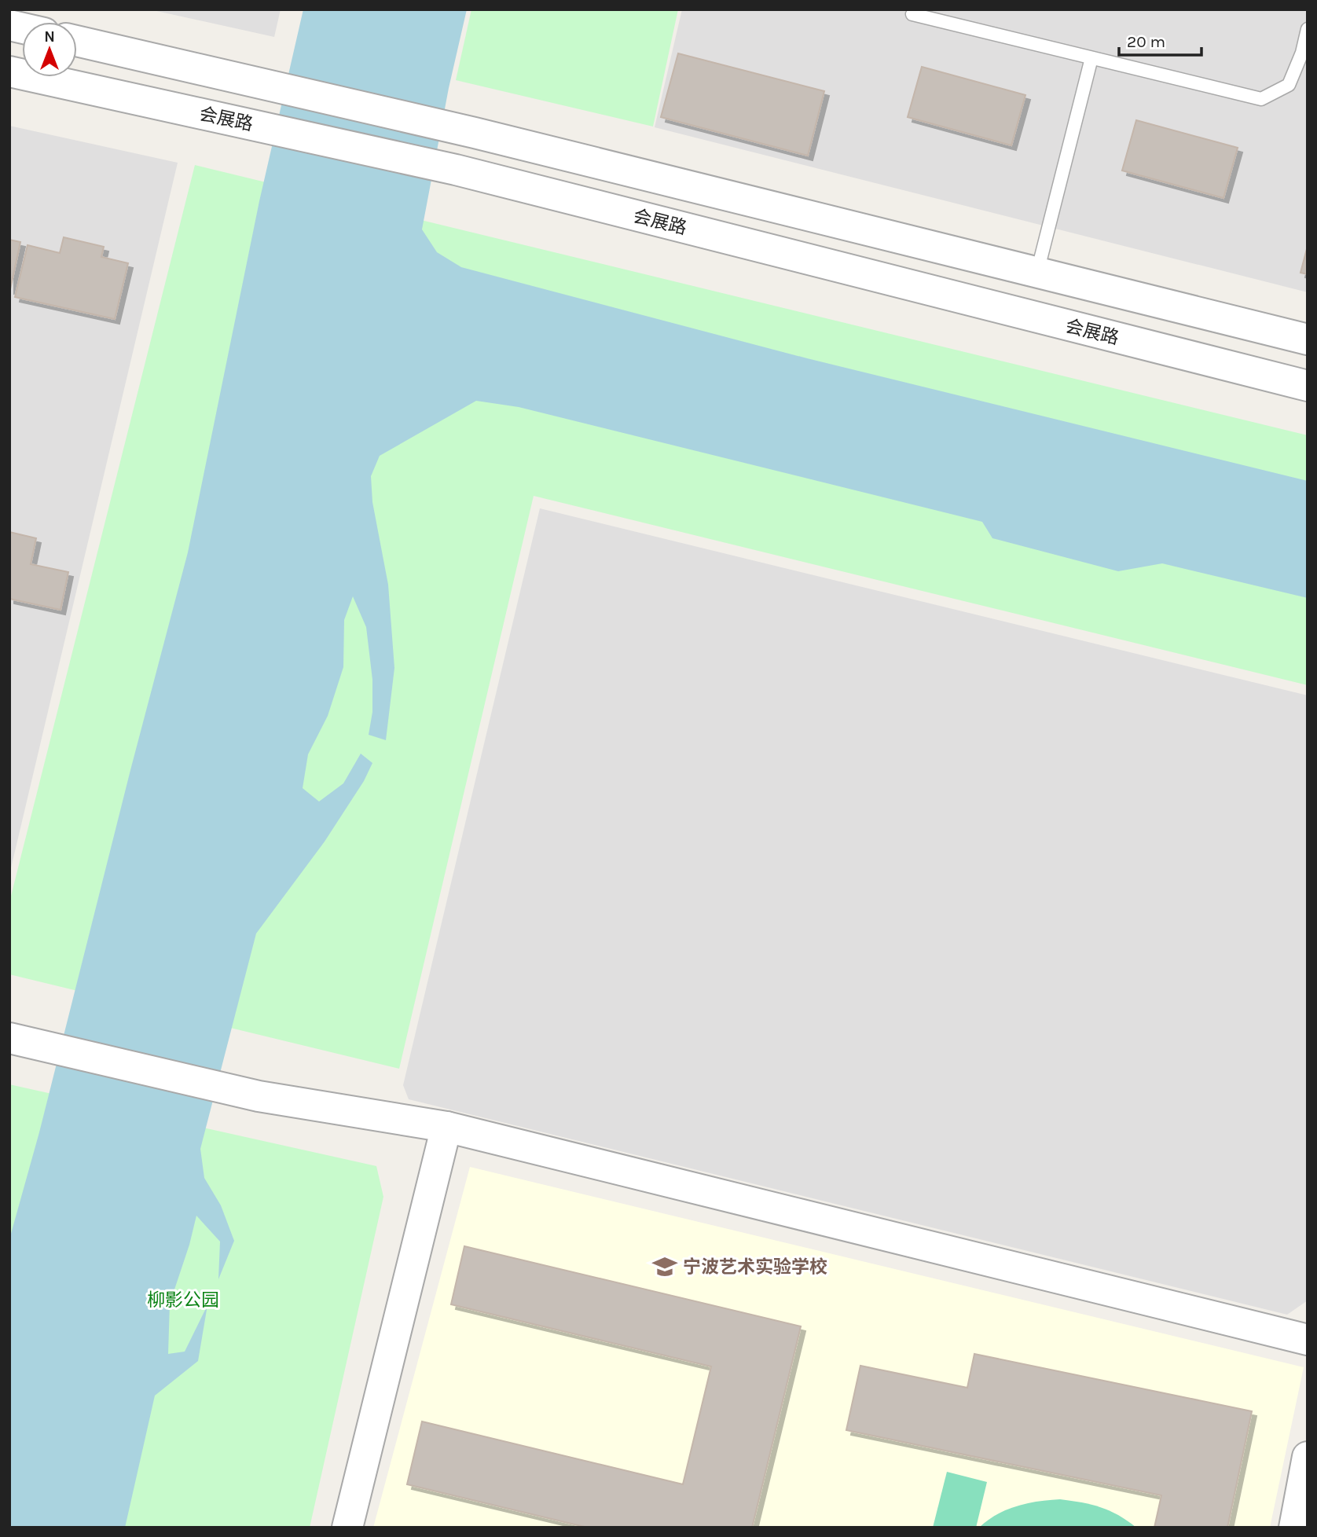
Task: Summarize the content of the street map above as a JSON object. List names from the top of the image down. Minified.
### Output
{"streets":{"street":["会展路"]},"parks":["柳影公园"],"places":{"school or university":["宁波艺术实验学校"]},"scale_bar":"20 m","north":"top"}
